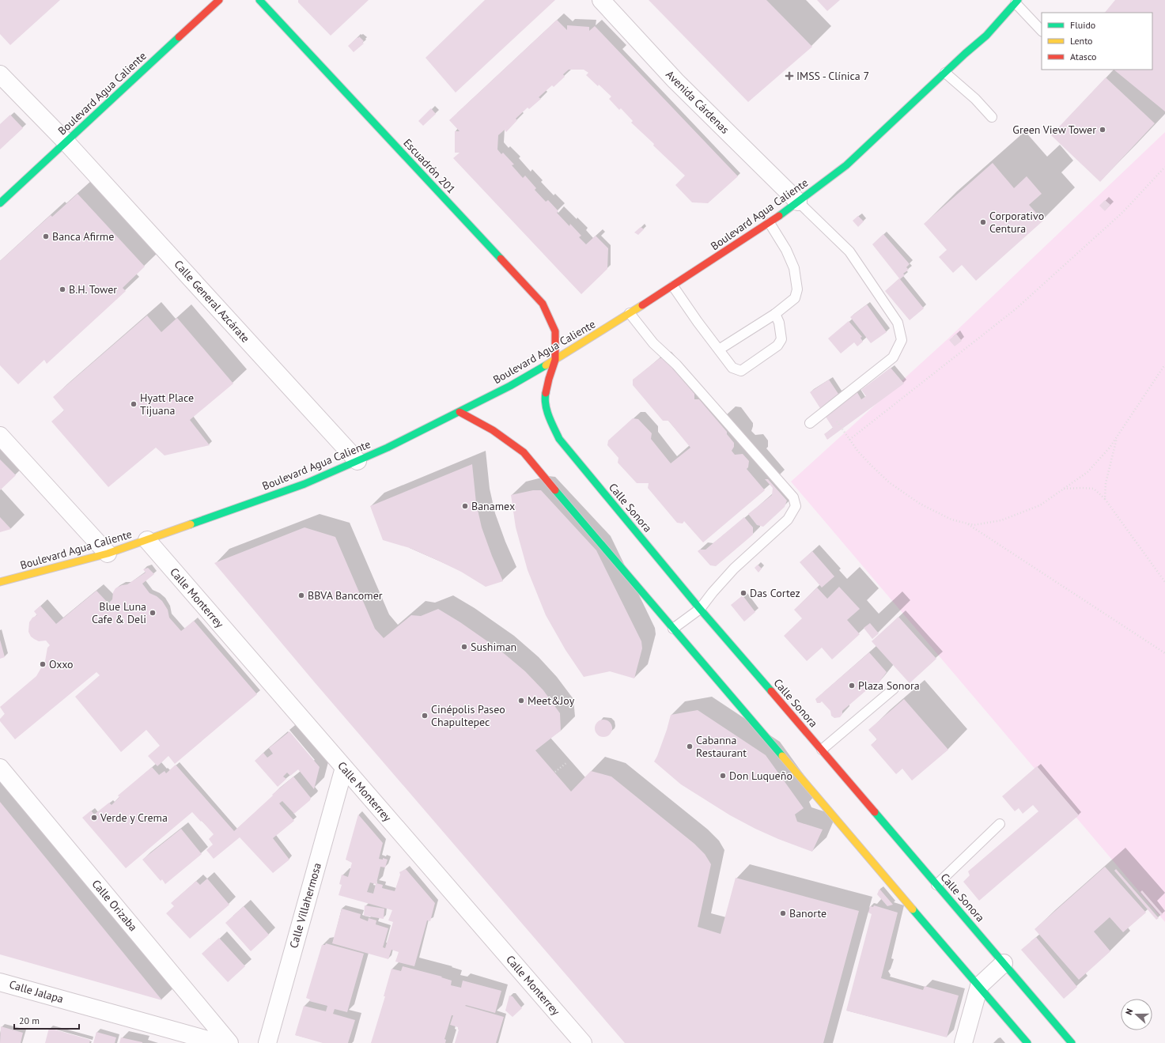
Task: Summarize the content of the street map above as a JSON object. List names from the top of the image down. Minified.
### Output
{"streets":{"street":["Boulevard Agua Caliente","Avenida Cárdenas","Escuadrón 201","Calle General Azcárate","Calle Sonora","Calle Monterrey","Calle Orizaba","Calle Villahermosa","Calle Jalapa"]},"crossings":[["Boulevard Agua Caliente","Avenida Cárdenas"],["Boulevard Agua Caliente","Escuadrón 201"],["Boulevard Agua Caliente","Calle General Azcárate"],["Boulevard Agua Caliente","Calle Sonora"],["Boulevard Agua Caliente","Calle Monterrey"],["Escuadrón 201","Calle Sonora"],["Calle Monterrey","Calle Villahermosa"]],"places":{"health":["IMSS - Clínica 7"],"other":["Green View Tower","Corporativo Centura","Banca Afirme","B.H. Tower","Hyatt Place Tijuana","Banamex","Das Cortez","BBVA Bancomer","Blue Luna Cafe & Deli","Sushiman","Oxxo","Plaza Sonora","Meet&Joy","Cinépolis Paseo Chapultepec","Cabanna Restaurant","Don Luqueño","Verde y Crema","Banorte"]},"legend":["Fluido","Lento","Atasco"],"scale_bar":"20 m","north":"left"}
